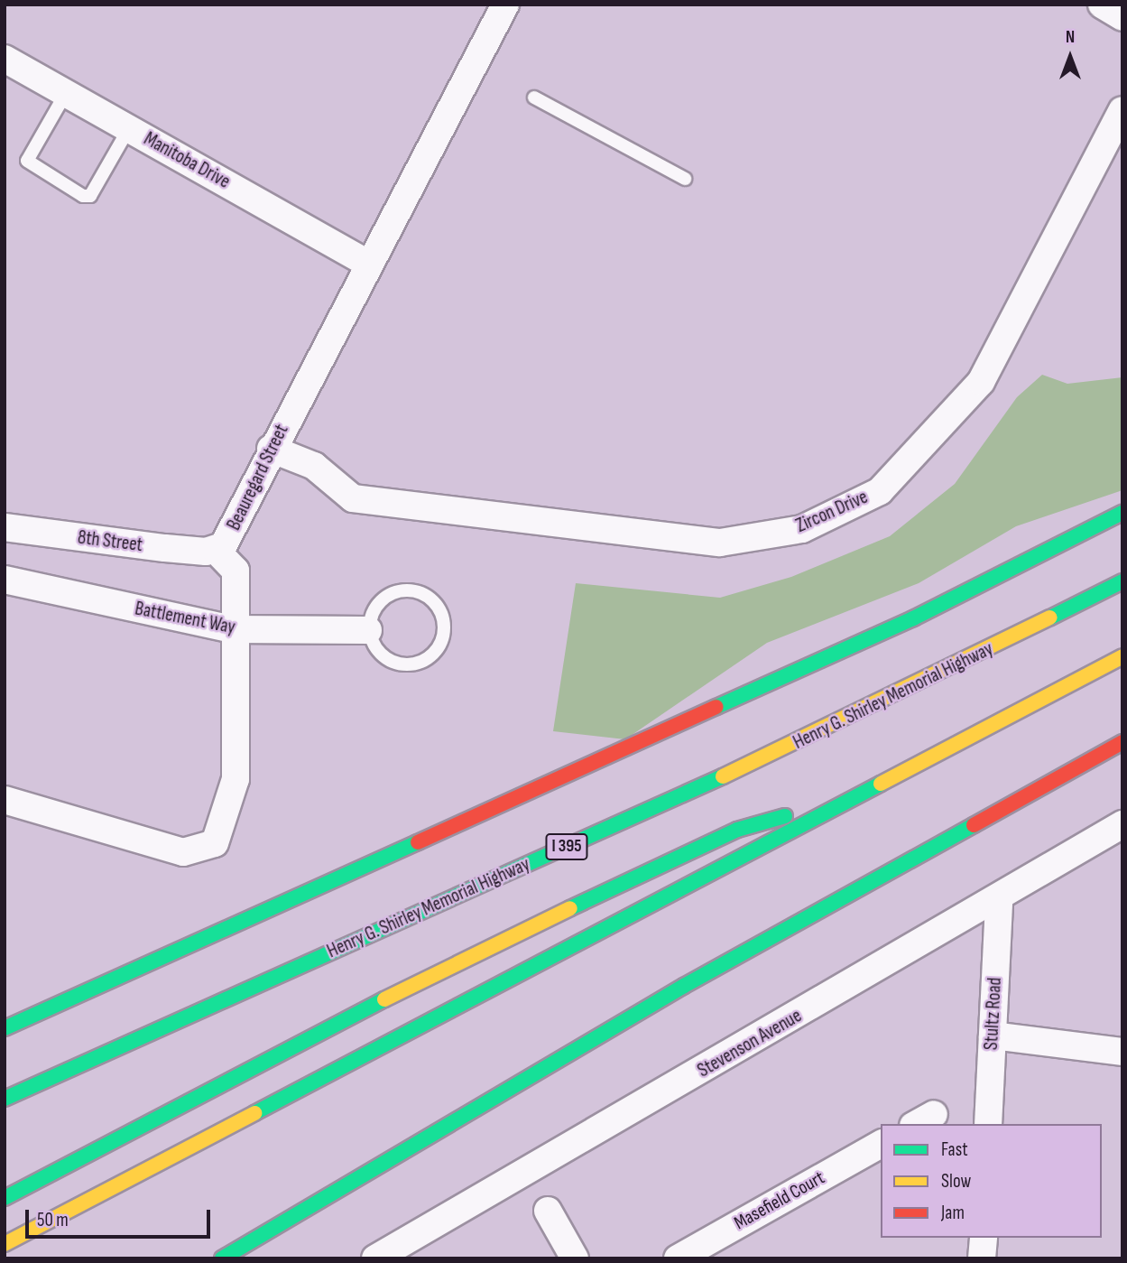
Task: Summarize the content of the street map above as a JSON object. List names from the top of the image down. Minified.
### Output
{"streets":{"highway":["Henry G. Shirley Memorial Highway","I 395"],"street":["Manitoba Drive","Beauregard Street","Zircon Drive","8th Street","Battlement Way","Stultz Road","Stevenson Avenue","Masefield Court"]},"crossings":[["Manitoba Drive","Beauregard Street"],["Beauregard Street","Zircon Drive"],["Beauregard Street","8th Street"],["Beauregard Street","Battlement Way"],["Stultz Road","Stevenson Avenue"]],"legend":["Fast","Slow","Jam"],"scale_bar":"50 m","north":"top"}
